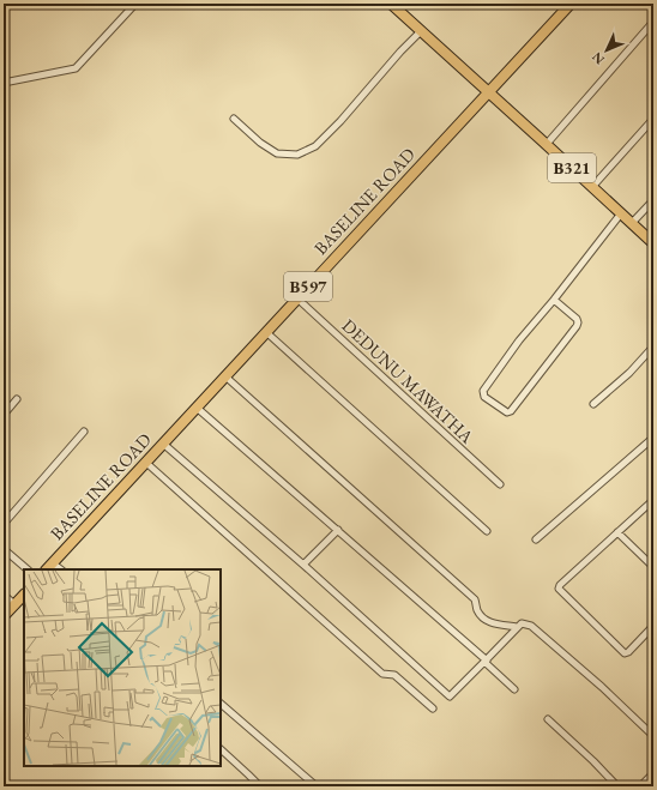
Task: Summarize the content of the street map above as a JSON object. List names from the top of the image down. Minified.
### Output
{"streets":{"main road":["B321","BASELINE ROAD","B597"],"street":["DEDUNU MAWATHA"]},"crossings":[["B321","BASELINE ROAD"],["BASELINE ROAD","DEDUNU MAWATHA"]],"north":"bottom left"}
